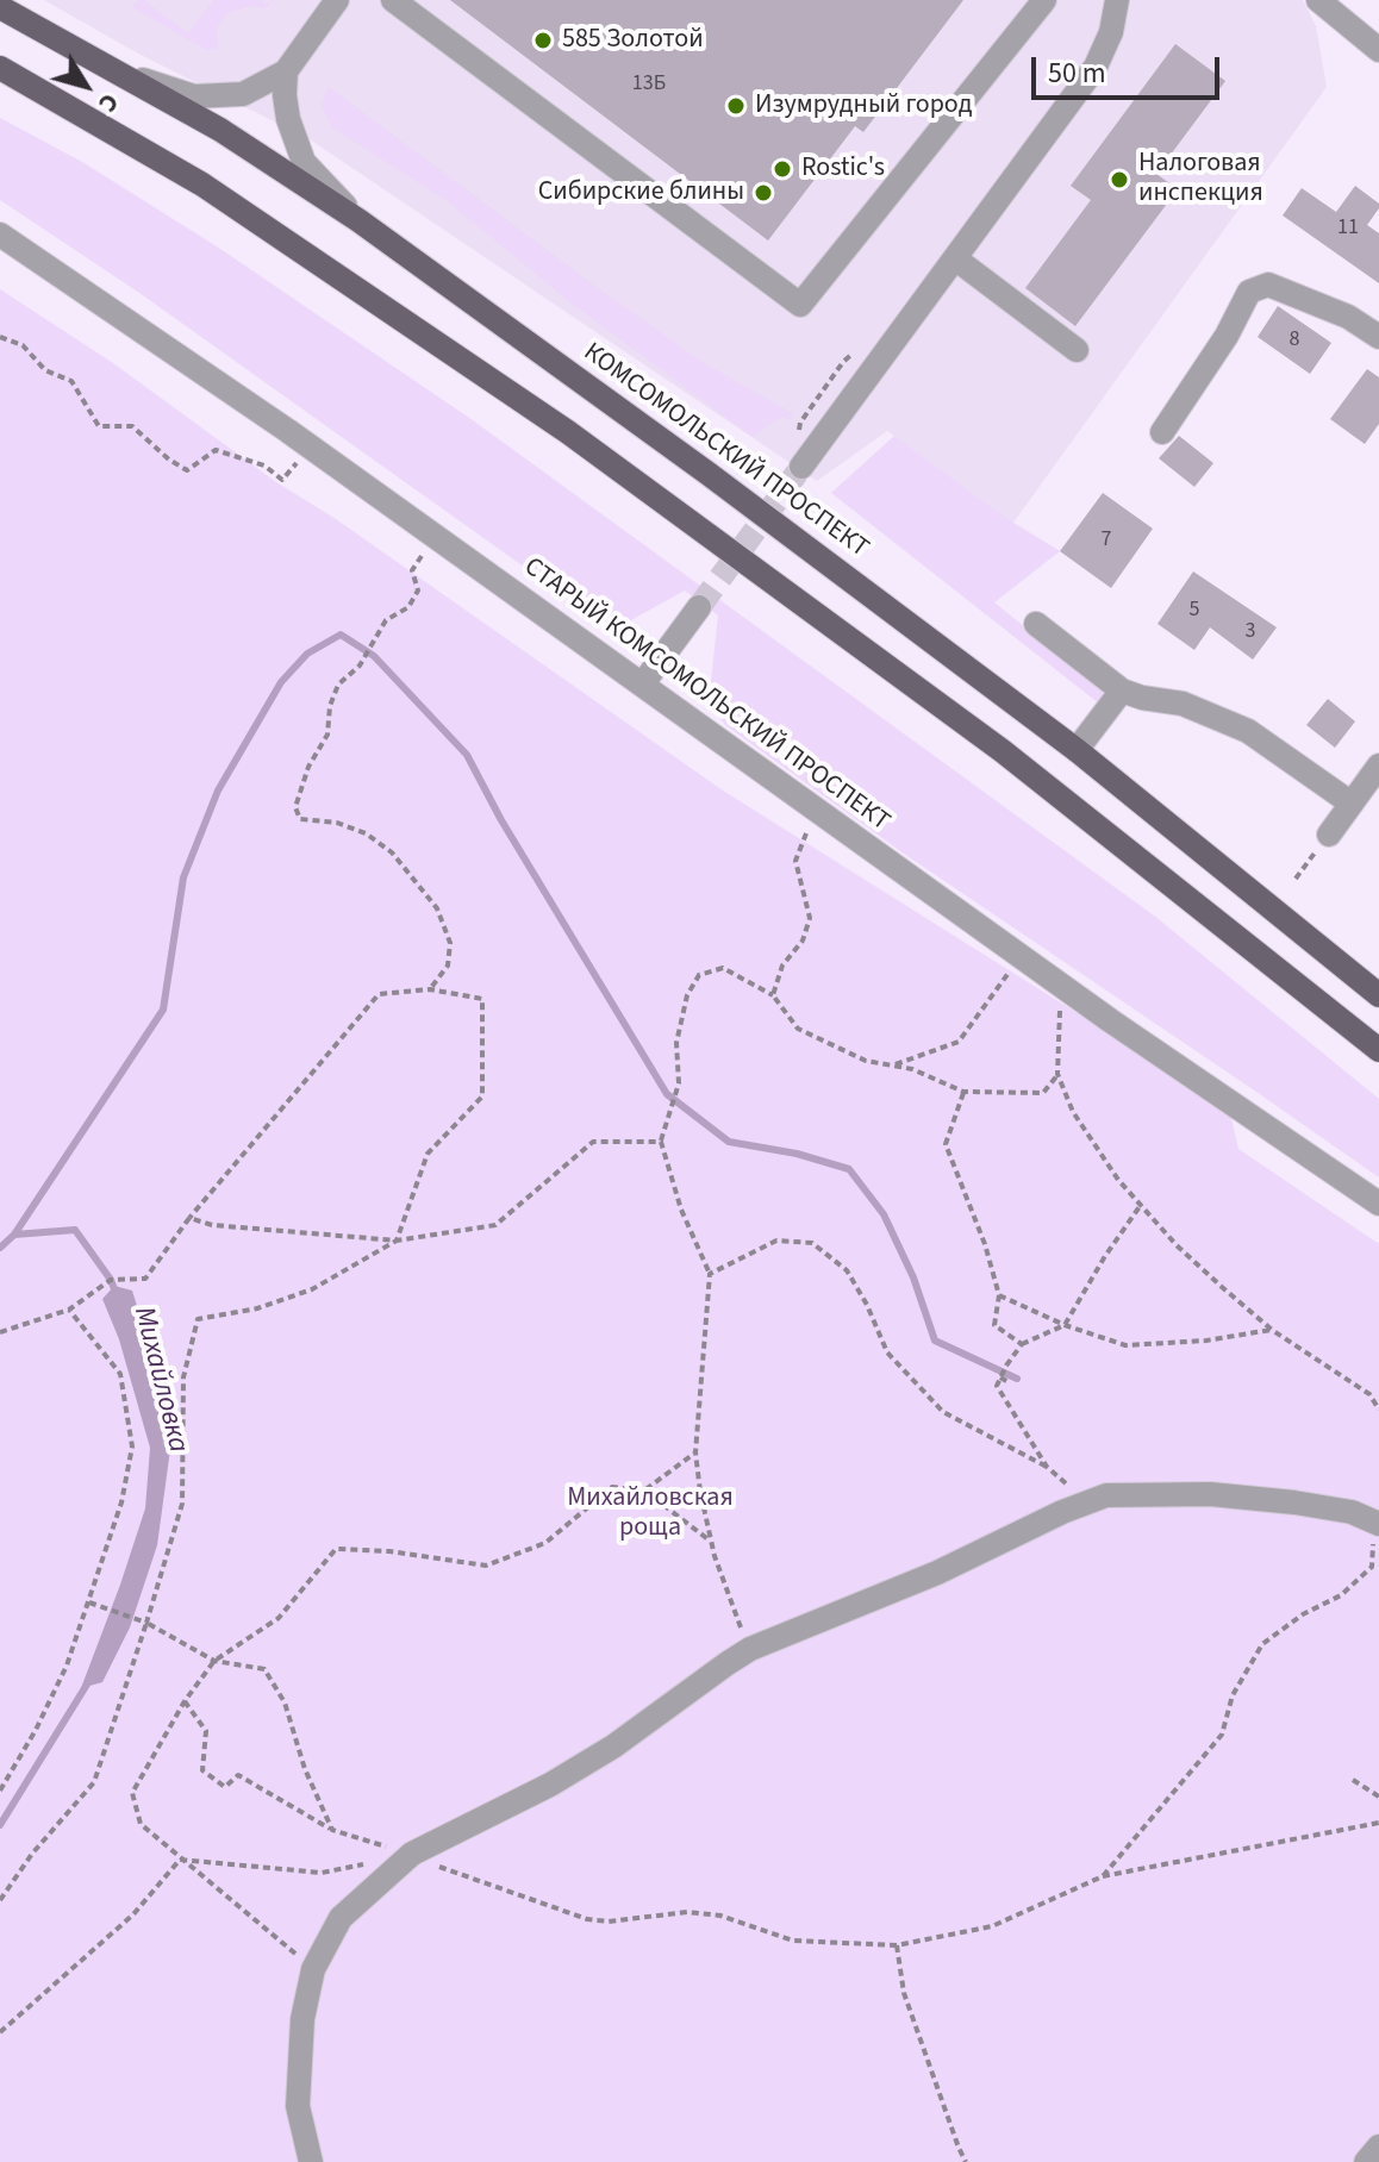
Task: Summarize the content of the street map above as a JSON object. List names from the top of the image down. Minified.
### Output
{"streets":{"main road":["КОМСОМОЛЬСКИЙ ПРОСПЕКТ"],"street":["СТАРЫЙ КОМСОМОЛЬСКИЙ ПРОСПЕКТ"]},"water":["Михайловка"],"parks":["Михайловская роща"],"places":["585 Золотой","Изумрудный город","Rostic's","Налоговая инспекция","Сибирские блины"],"house_numbers":["13Б","11","8","7","5","3"],"scale_bar":"50 m","north":"bottom right"}
